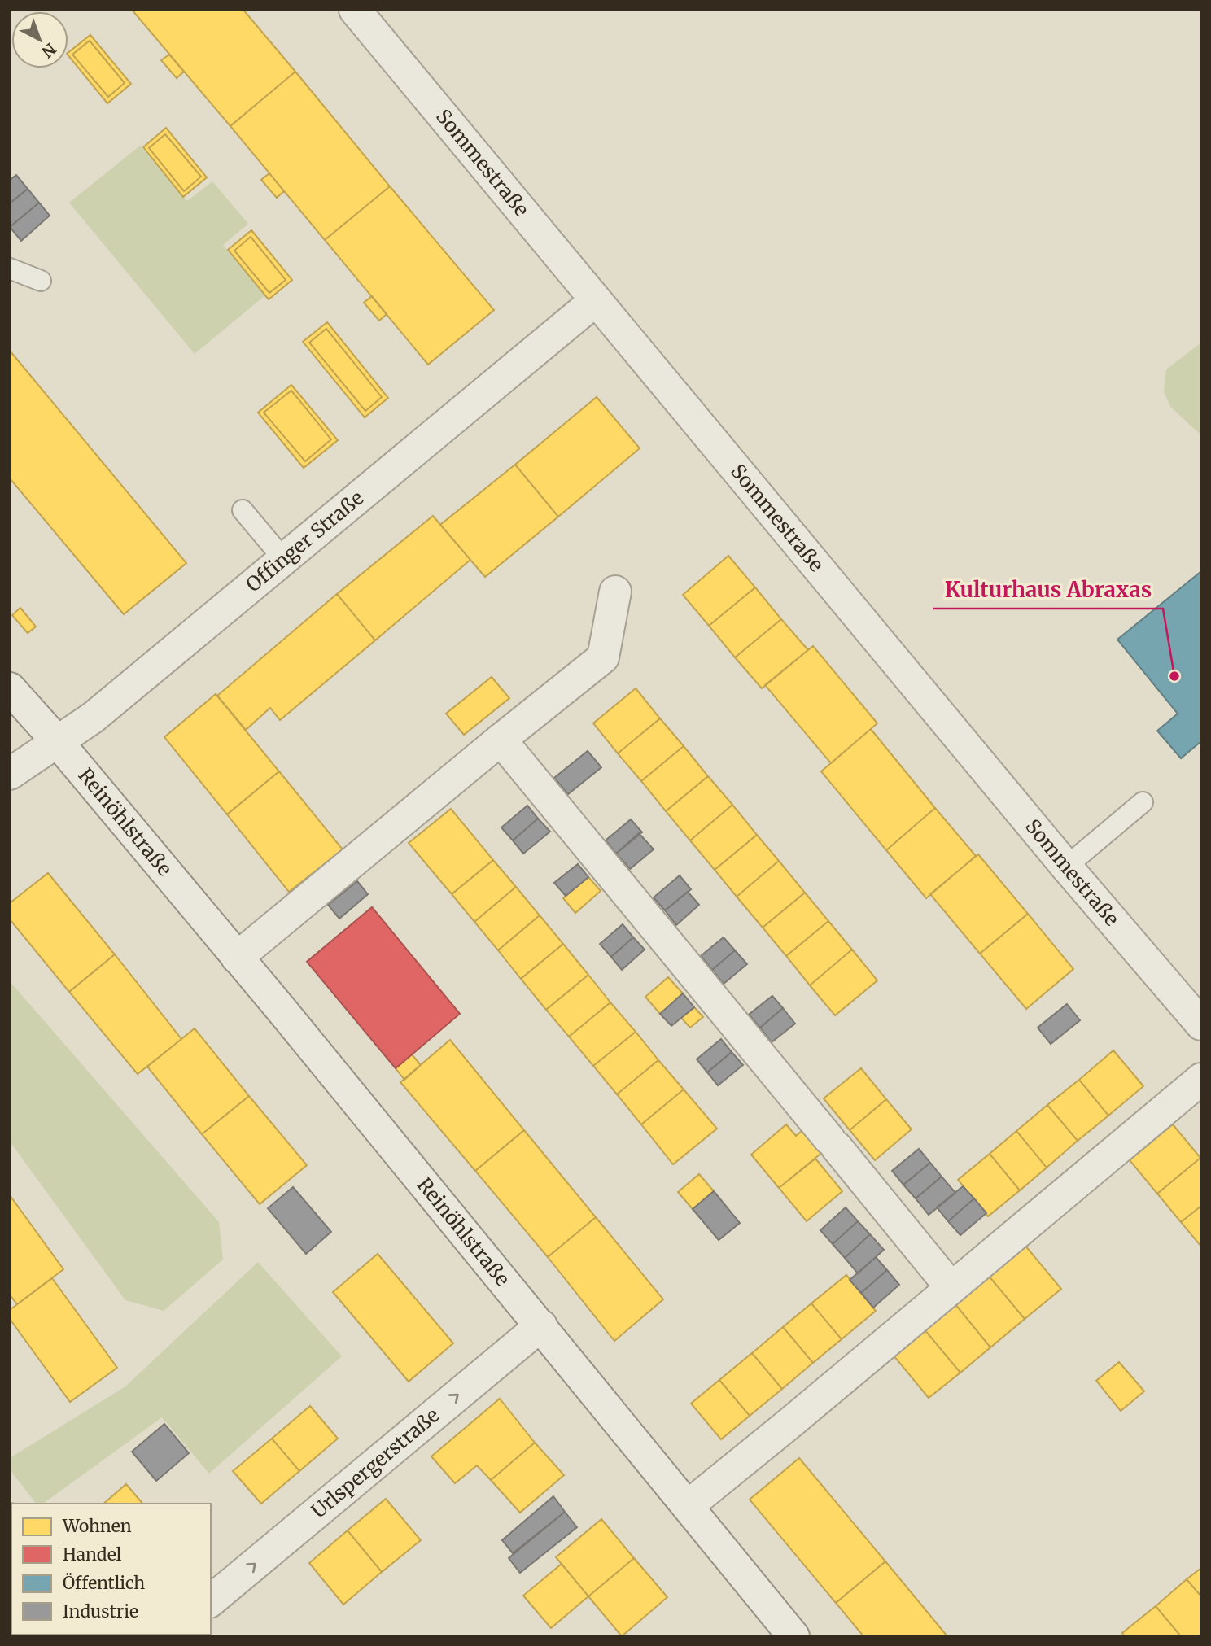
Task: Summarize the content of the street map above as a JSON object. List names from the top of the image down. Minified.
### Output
{"streets":{"street":["Sommestraße","Offinger Straße","Reinöhlstraße","Urlspergerstraße"]},"crossings":[["Sommestraße","Offinger Straße"],["Offinger Straße","Reinöhlstraße"],["Reinöhlstraße","Urlspergerstraße"]],"one_way":["Urlspergerstraße"],"places":["Kulturhaus Abraxas"],"legend":["Wohnen","Handel","Öffentlich","Industrie"],"north":"bottom right"}
